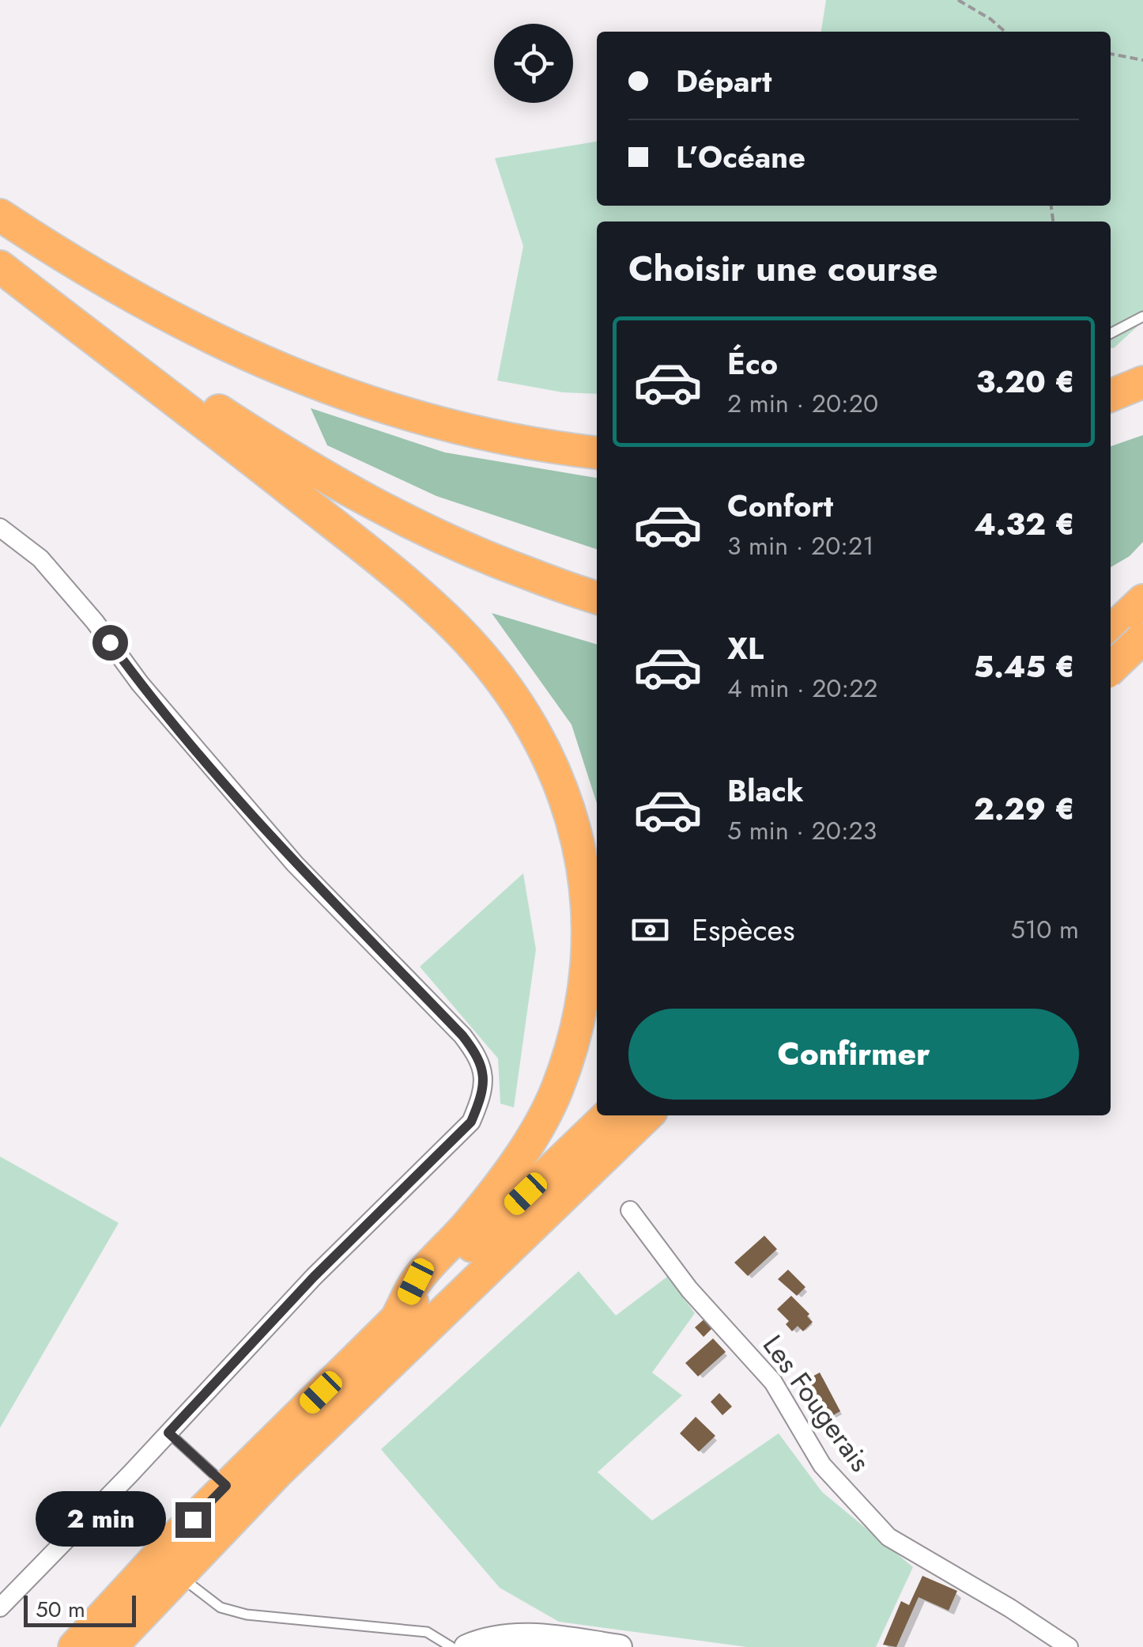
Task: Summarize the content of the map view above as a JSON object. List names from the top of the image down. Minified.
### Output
{"streets":{"street":["Les Fougerais"]},"scale_bar":"50 m","page":{"banner":["Départ","L’Océane"],"heading":"Choisir une course","list":[{"name":"Éco","note":"2 min · 20:20","value":"3.20 €"},{"name":"Confort","note":"3 min · 20:21","value":"4.32 €"},{"name":"XL","note":"4 min · 20:22","value":"5.45 €"},{"name":"Black","note":"5 min · 20:23","value":"2.29 €"}],"pay":["Espèces","510 m"],"buttons":"Confirmer","bubble":"2 min","scale":"50 m"}}
